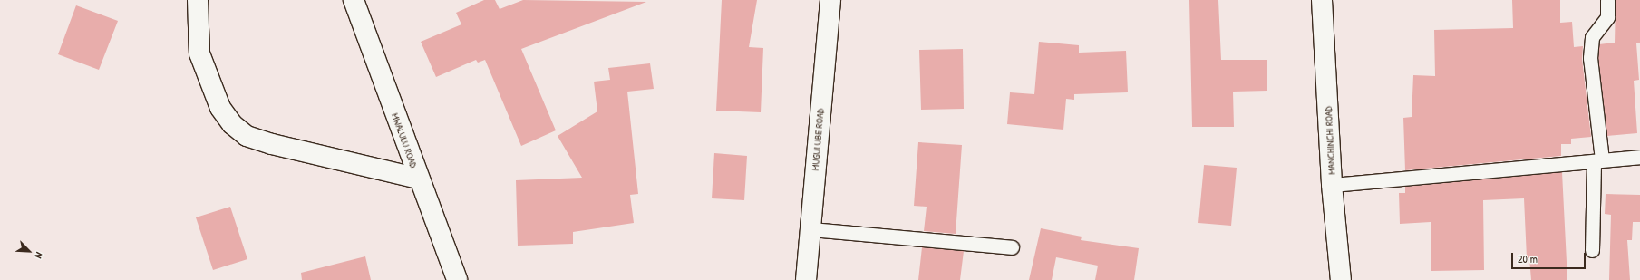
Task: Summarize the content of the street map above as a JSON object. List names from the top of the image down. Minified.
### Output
{"streets":{"street":["MUGULUBE ROAD","MWALULU ROAD","MANCHINCHI ROAD"]},"scale_bar":"20 m","north":"bottom right"}
